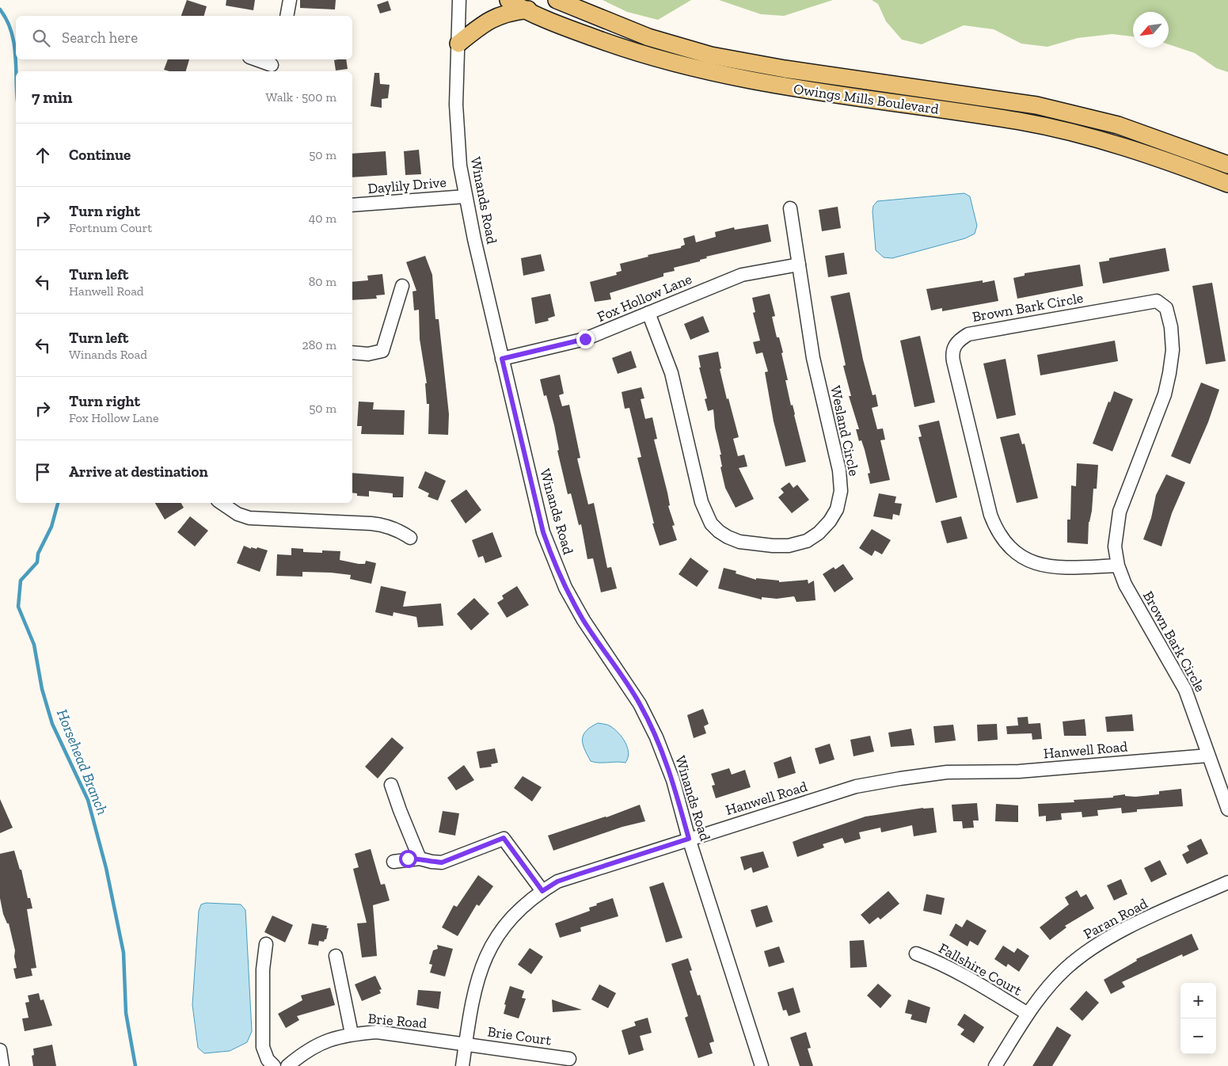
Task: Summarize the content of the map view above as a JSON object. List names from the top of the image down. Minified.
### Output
{"streets":{"main road":["Owings Mills Boulevard"],"street":["Daylily Drive","Winands Road","Fox Hollow Lane","Brown Bark Circle","Wesland Circle","Hanwell Road","Paran Road","Fallshire Court","Brie Road","Brie Court"]},"crossings":[["Daylily Drive","Winands Road"],["Winands Road","Fox Hollow Lane"],["Winands Road","Hanwell Road"],["Fox Hollow Lane","Wesland Circle"],["Brown Bark Circle","Hanwell Road"],["Hanwell Road","Brie Road"],["Hanwell Road","Brie Court"],["Paran Road","Fallshire Court"],["Brie Road","Brie Court"]],"water":["Horsehead Branch"],"north":"bottom left","page":{"search":"Search here","heading":["7 min","Walk · 500 m"],"list":[["Continue","50 m"],["Turn right","Fortnum Court","40 m"],["Turn left","Hanwell Road","80 m"],["Turn left","Winands Road","280 m"],["Turn right","Fox Hollow Lane","50 m"],"Arrive at destination"],"map_buttons":["+","−"]}}
